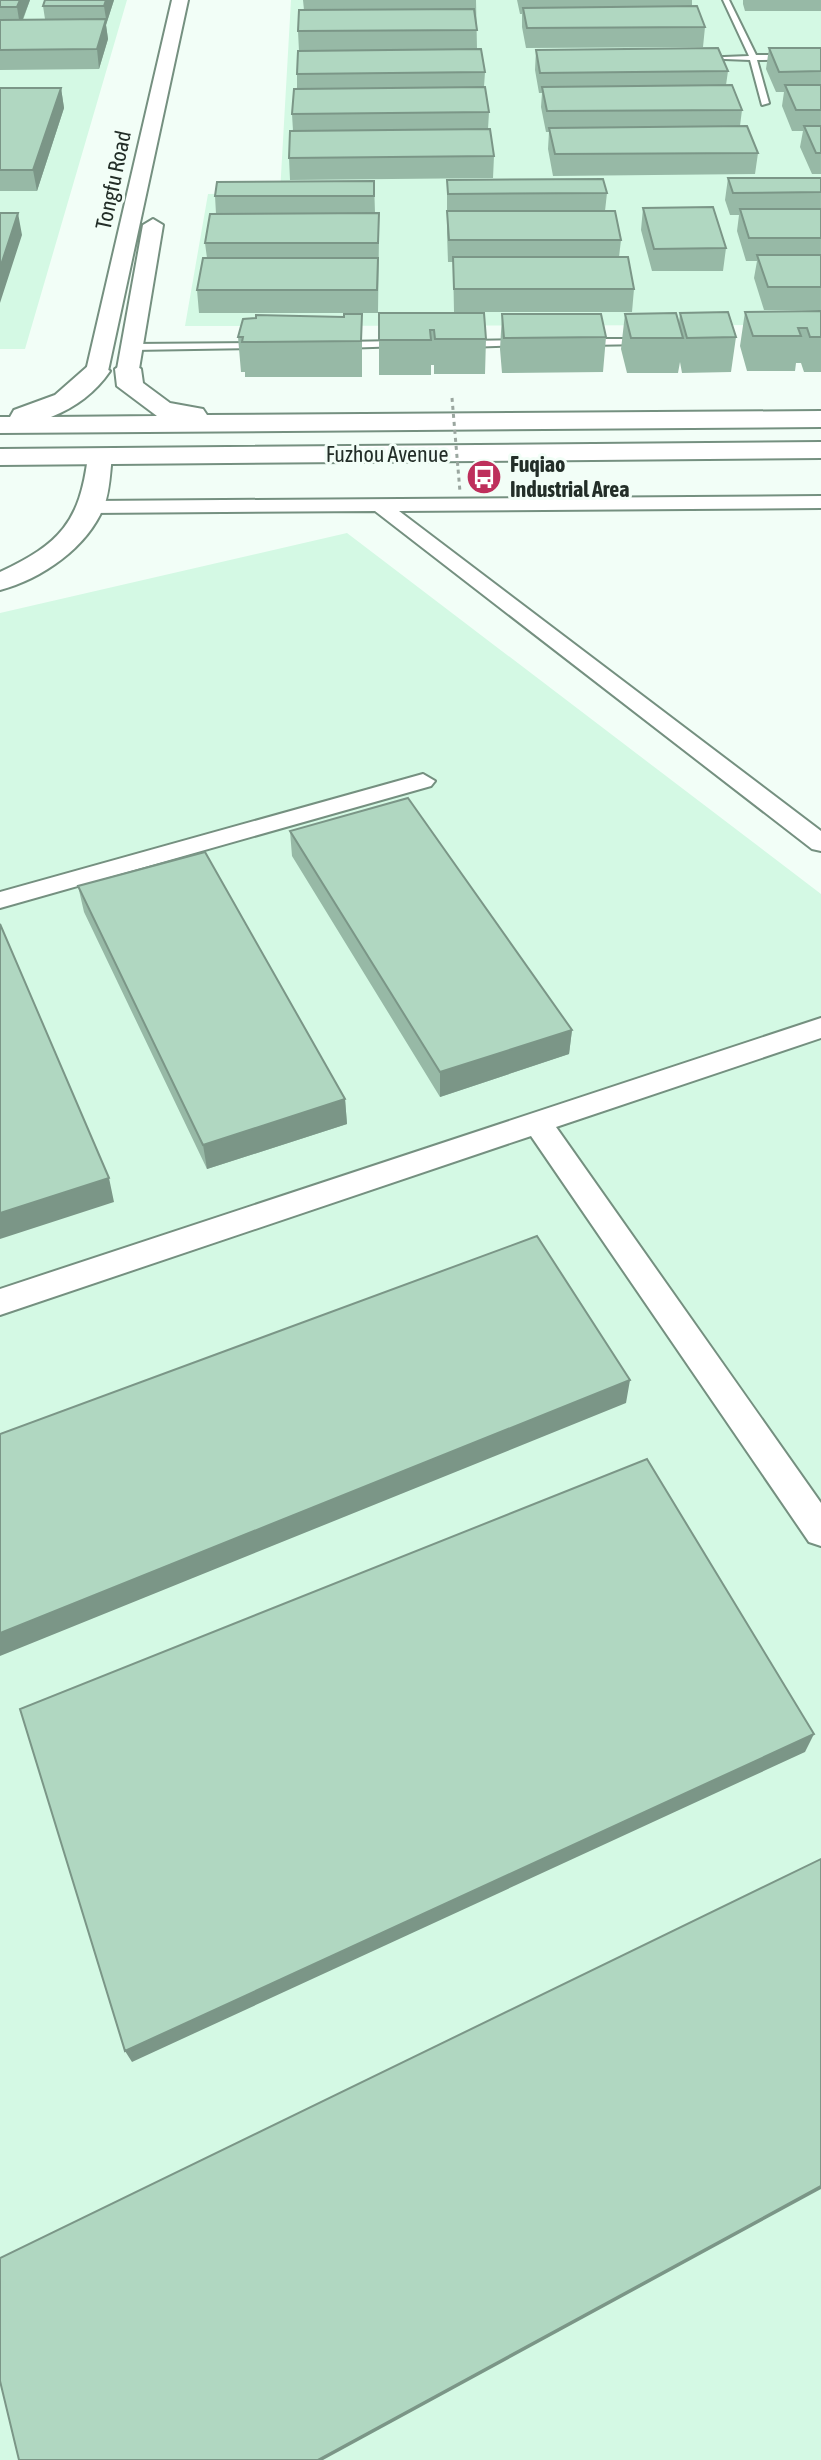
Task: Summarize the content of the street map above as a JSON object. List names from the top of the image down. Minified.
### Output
{"streets":{"main road":["Fuzhou Avenue"],"street":["Tongfu Road"]},"places":{"bus stop":["Fuqiao Industrial Area"]}}
